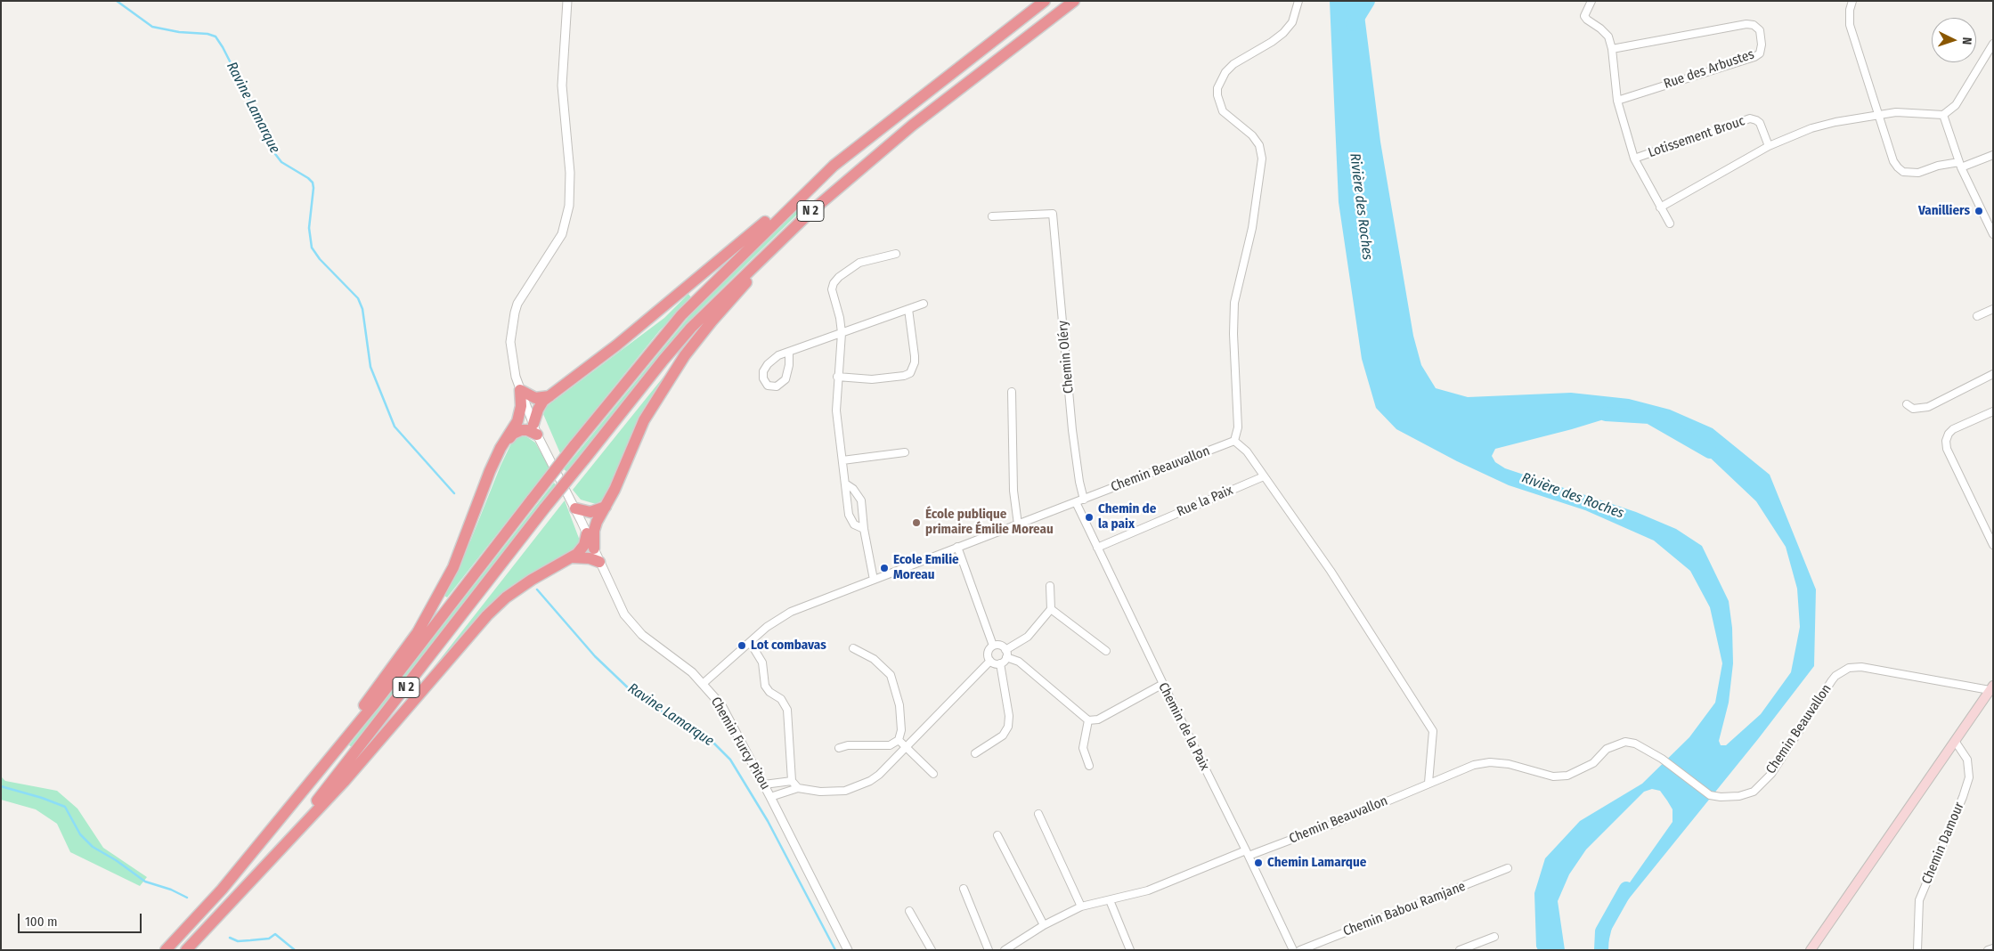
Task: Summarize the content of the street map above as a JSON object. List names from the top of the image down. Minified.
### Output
{"streets":{"highway":["N 2"],"street":["Rue des Arbustes","Lotissement Brouc","Chemin Oléry","Chemin Beauvallon","Rue la Paix","Chemin de la Paix","Chemin Furcy Pitou","Chemin Damour","Chemin Babou Ramjane"]},"crossings":[["Chemin Oléry","Chemin Beauvallon"],["Chemin Beauvallon","Chemin de la Paix"],["Chemin Beauvallon","Chemin Furcy Pitou"],["Rue la Paix","Chemin de la Paix"]],"water":["Ravine Lamarque","Rivière des Roches"],"places":["Vanilliers","Chemin de la paix","École publique primaire Émilie Moreau","Ecole Emilie Moreau","Lot combavas","Chemin Lamarque"],"scale_bar":"100 m","north":"right"}
